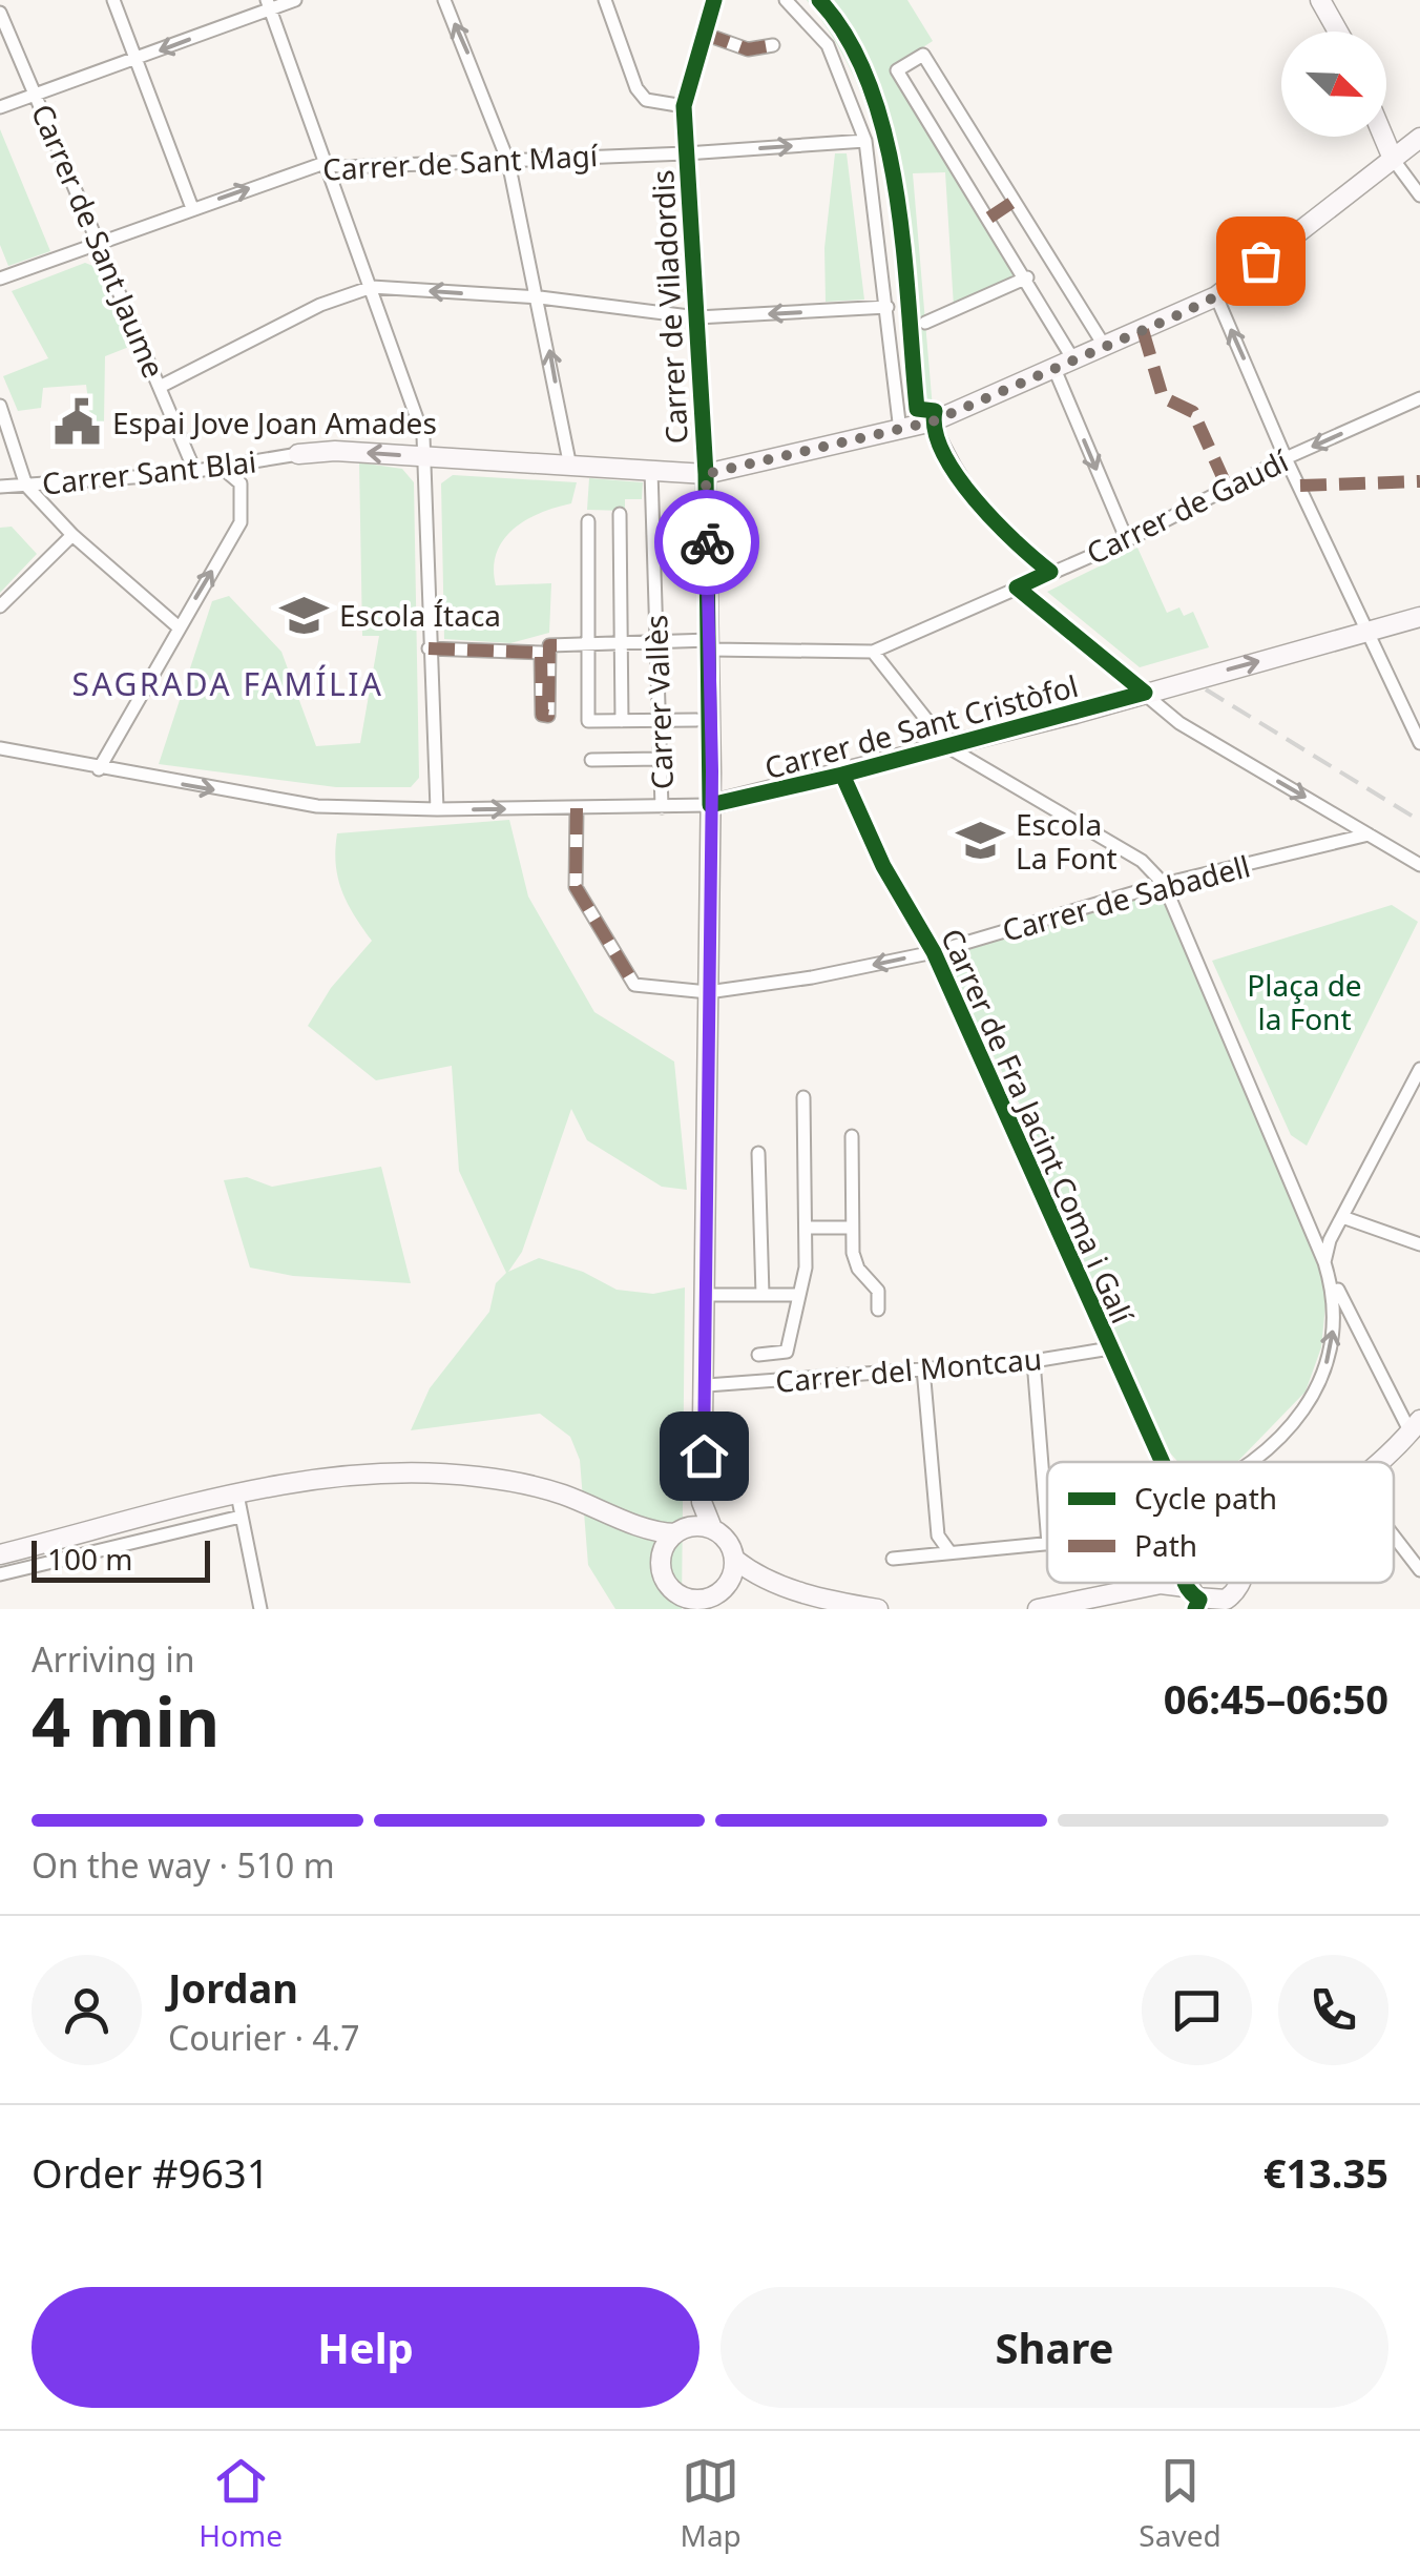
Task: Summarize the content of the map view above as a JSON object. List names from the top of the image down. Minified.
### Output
{"streets":{"street":["Carrer de Sant Magí","Carrer de Sant Jaume","Carrer de Viladordis","Carrer Sant Blai","Carrer de Gaudí","Carrer Vallès","Carrer de Sant Cristòfol","Carrer de Sabadell","Carrer de Fra Jacint Coma i Galí","Carrer del Montcau"]},"crossings":[["Carrer de Sant Magí","Carrer de Sant Jaume"],["Carrer de Sant Magí","Carrer de Viladordis"],["Carrer de Sant Jaume","Carrer Sant Blai"],["Carrer de Viladordis","Carrer de Gaudí"],["Carrer de Viladordis","Carrer de Sant Cristòfol"],["Carrer de Viladordis","Carrer de Sabadell"],["Carrer de Viladordis","Carrer del Montcau"],["Carrer de Gaudí","Carrer Vallès"],["Carrer Vallès","Carrer de Sant Cristòfol"],["Carrer de Sant Cristòfol","Carrer de Sabadell"],["Carrer de Sant Cristòfol","Carrer de Fra Jacint Coma i Galí"],["Carrer de Sabadell","Carrer de Fra Jacint Coma i Galí"],["Carrer de Fra Jacint Coma i Galí","Carrer del Montcau"]],"one_way":["Carrer de Sant Magí","Carrer de Sant Cristòfol"],"districts":["SAGRADA FAMÍLIA"],"parks":["Plaça de la Font"],"places":{"public building":["Espai Jove Joan Amades"],"school or university":["Escola Ítaca","Escola La Font"]},"legend":["Cycle path","Path"],"scale_bar":"100 m","north":"bottom right","page":{"scale":"100 m","heading":["4 min","Arriving in","06:45–06:50"],"panel":["Jordan","Courier · 4.7","Order #9631","€13.35"],"bar":"On the way · 510 m","buttons":["Help","Share"],"tabs":["Home","Map","Saved"]}}
